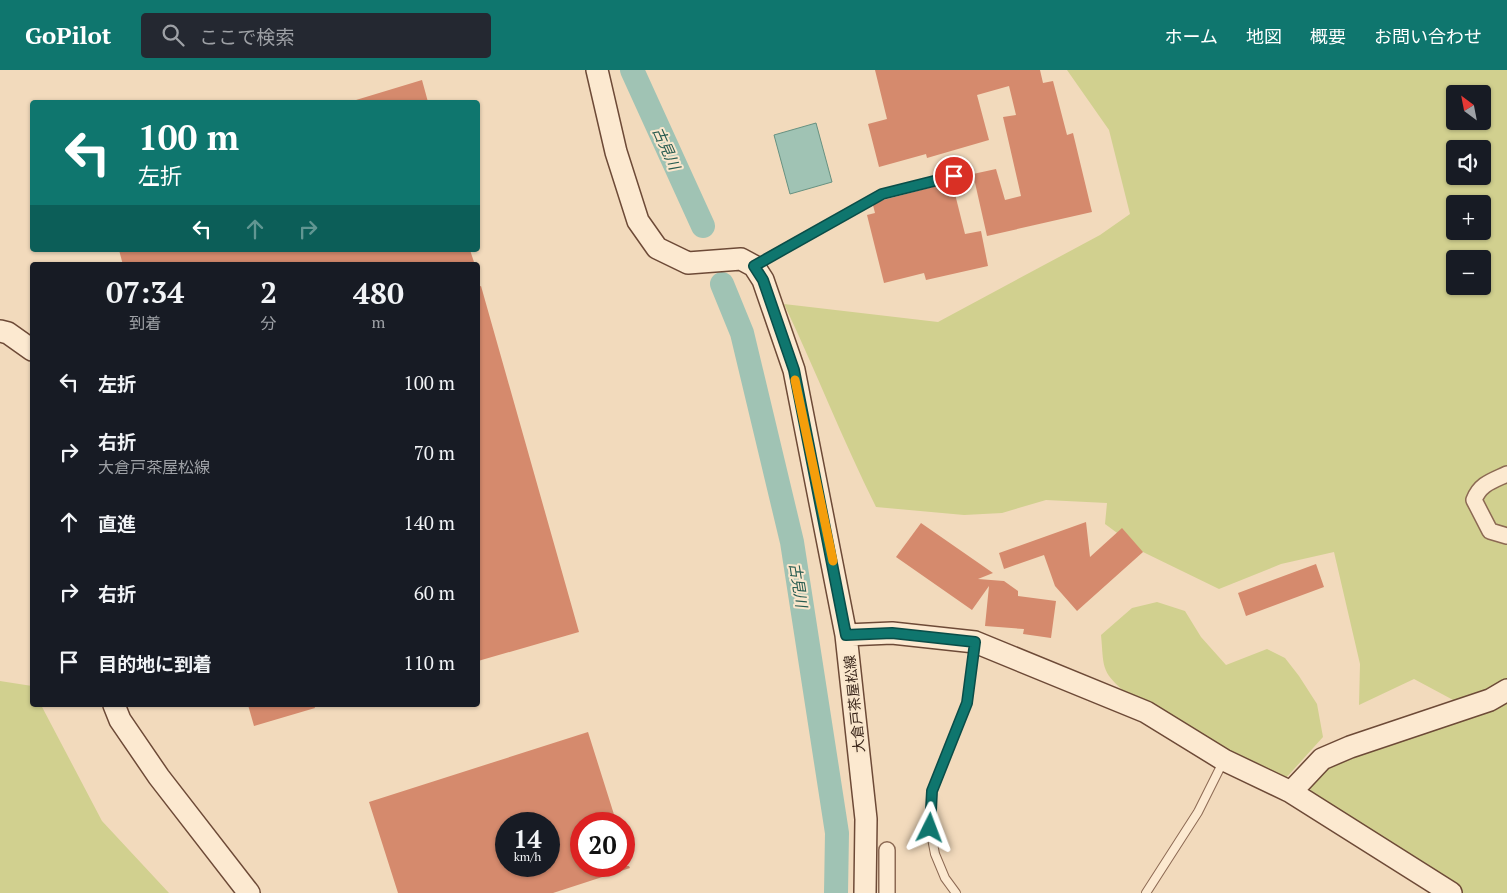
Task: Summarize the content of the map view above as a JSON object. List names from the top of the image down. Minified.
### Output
{"streets":{"street":["大倉戸茶屋松線"]},"water":["古見川"],"north":"top left","page":{"header":"GoPilot","search":"ここで検索","nav":["ホーム","地図","概要","お問い合わせ"],"map_buttons":["+","−"],"turn":["100 m","左折"],"eta":["07:34","到着","2","分","480","m"],"list":[{"name":"左折","value":"100 m"},{"name":"右折","note":"大倉戸茶屋松線","value":"70 m"},{"name":"直進","value":"140 m"},{"name":"右折","value":"60 m"},{"name":"目的地に到着","value":"110 m"}],"speed":"14 km/h","limit":"20"}}
